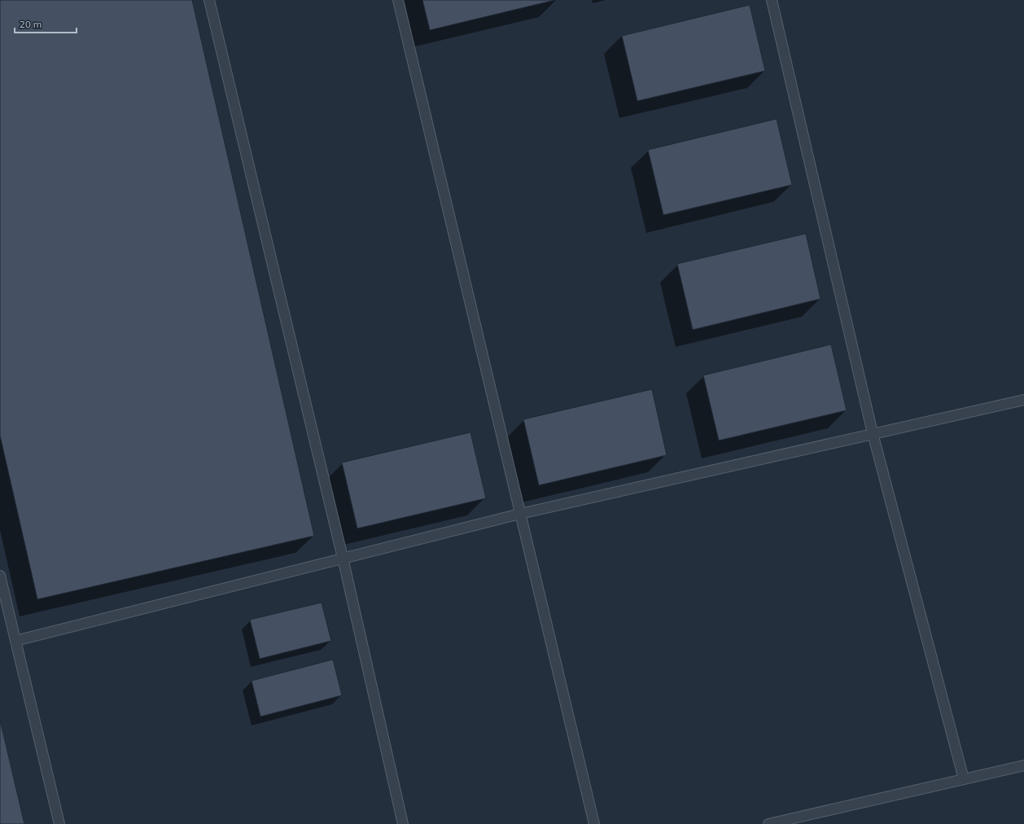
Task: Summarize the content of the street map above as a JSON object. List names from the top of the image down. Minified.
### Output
{"scale_bar":"20 m"}
